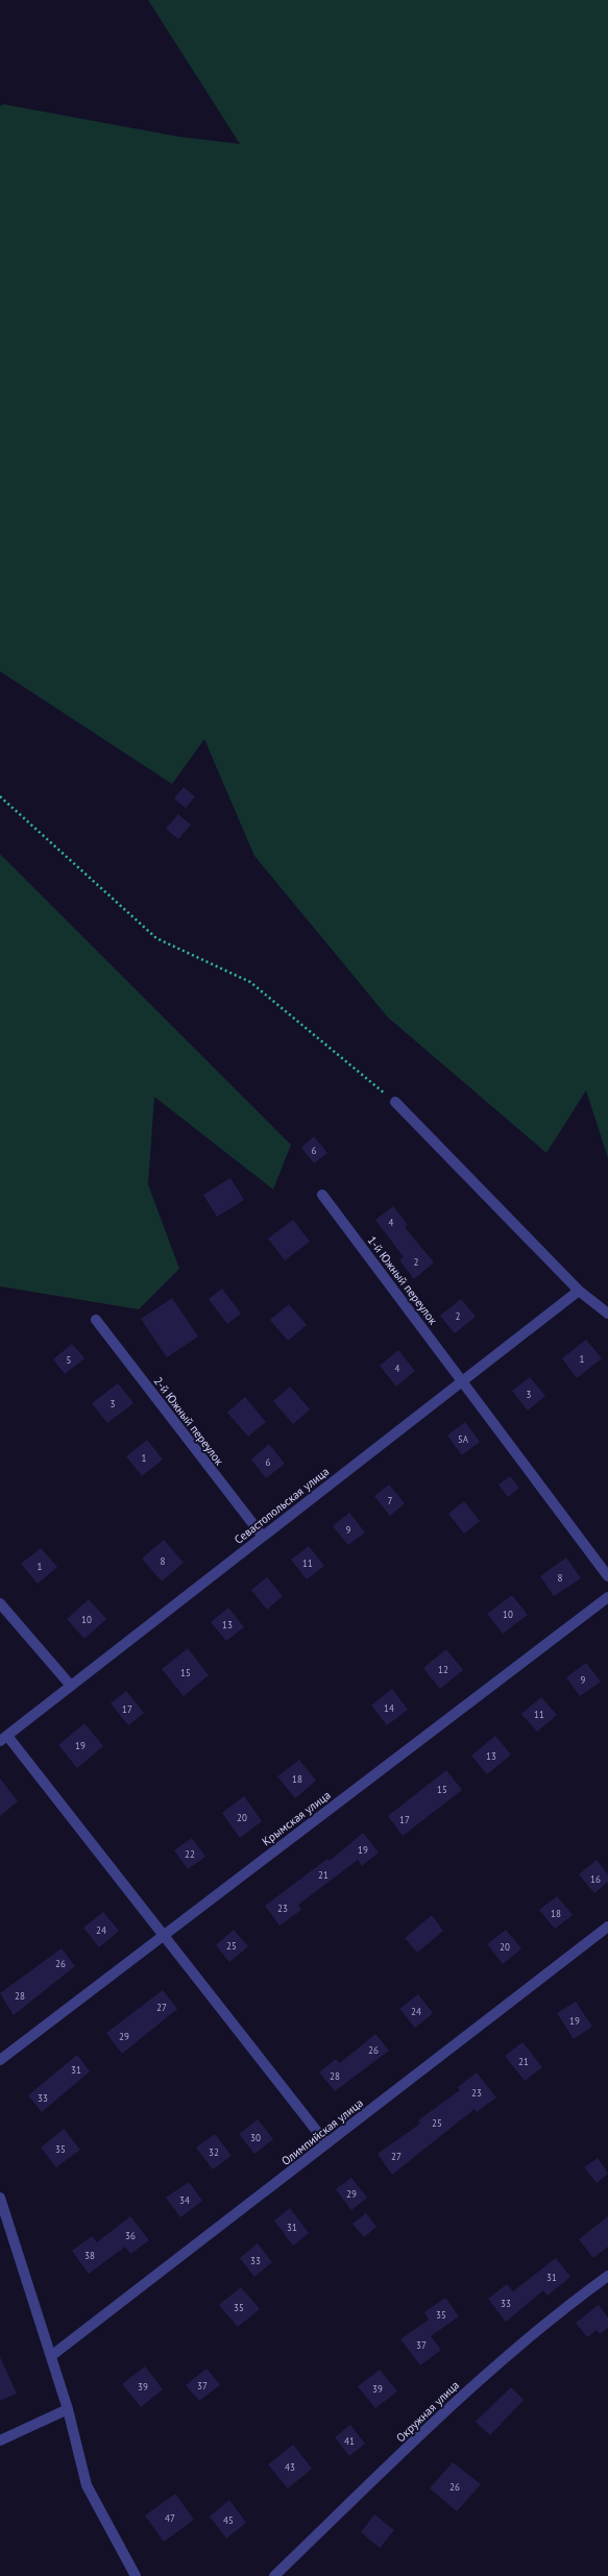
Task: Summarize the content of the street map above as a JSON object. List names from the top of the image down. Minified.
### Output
{"streets":{"street":["1-й Южный переулок","2-й Южный переулок","Севастопольская улица","Крымская улица","Олимпийская улица","Окружная улица"]},"crossings":[["1-й Южный переулок","Севастопольская улица"],["2-й Южный переулок","Севастопольская улица"]],"house_numbers":["6","4","2","2","1","5","4","3","3","5А","1","6","7","9","8","11","1","8","10","10","13","12","15","9","14","17","11","19","13","18","15","20","17","19","22","21","16","23","18","24","25","20","26","28","27","24","19","29","26","21","31","28","23","33","25","30","35","32","27","29","34","31","36","38","33","31","33","35","35","37","37","39","39","41","43","26","47","45"]}
